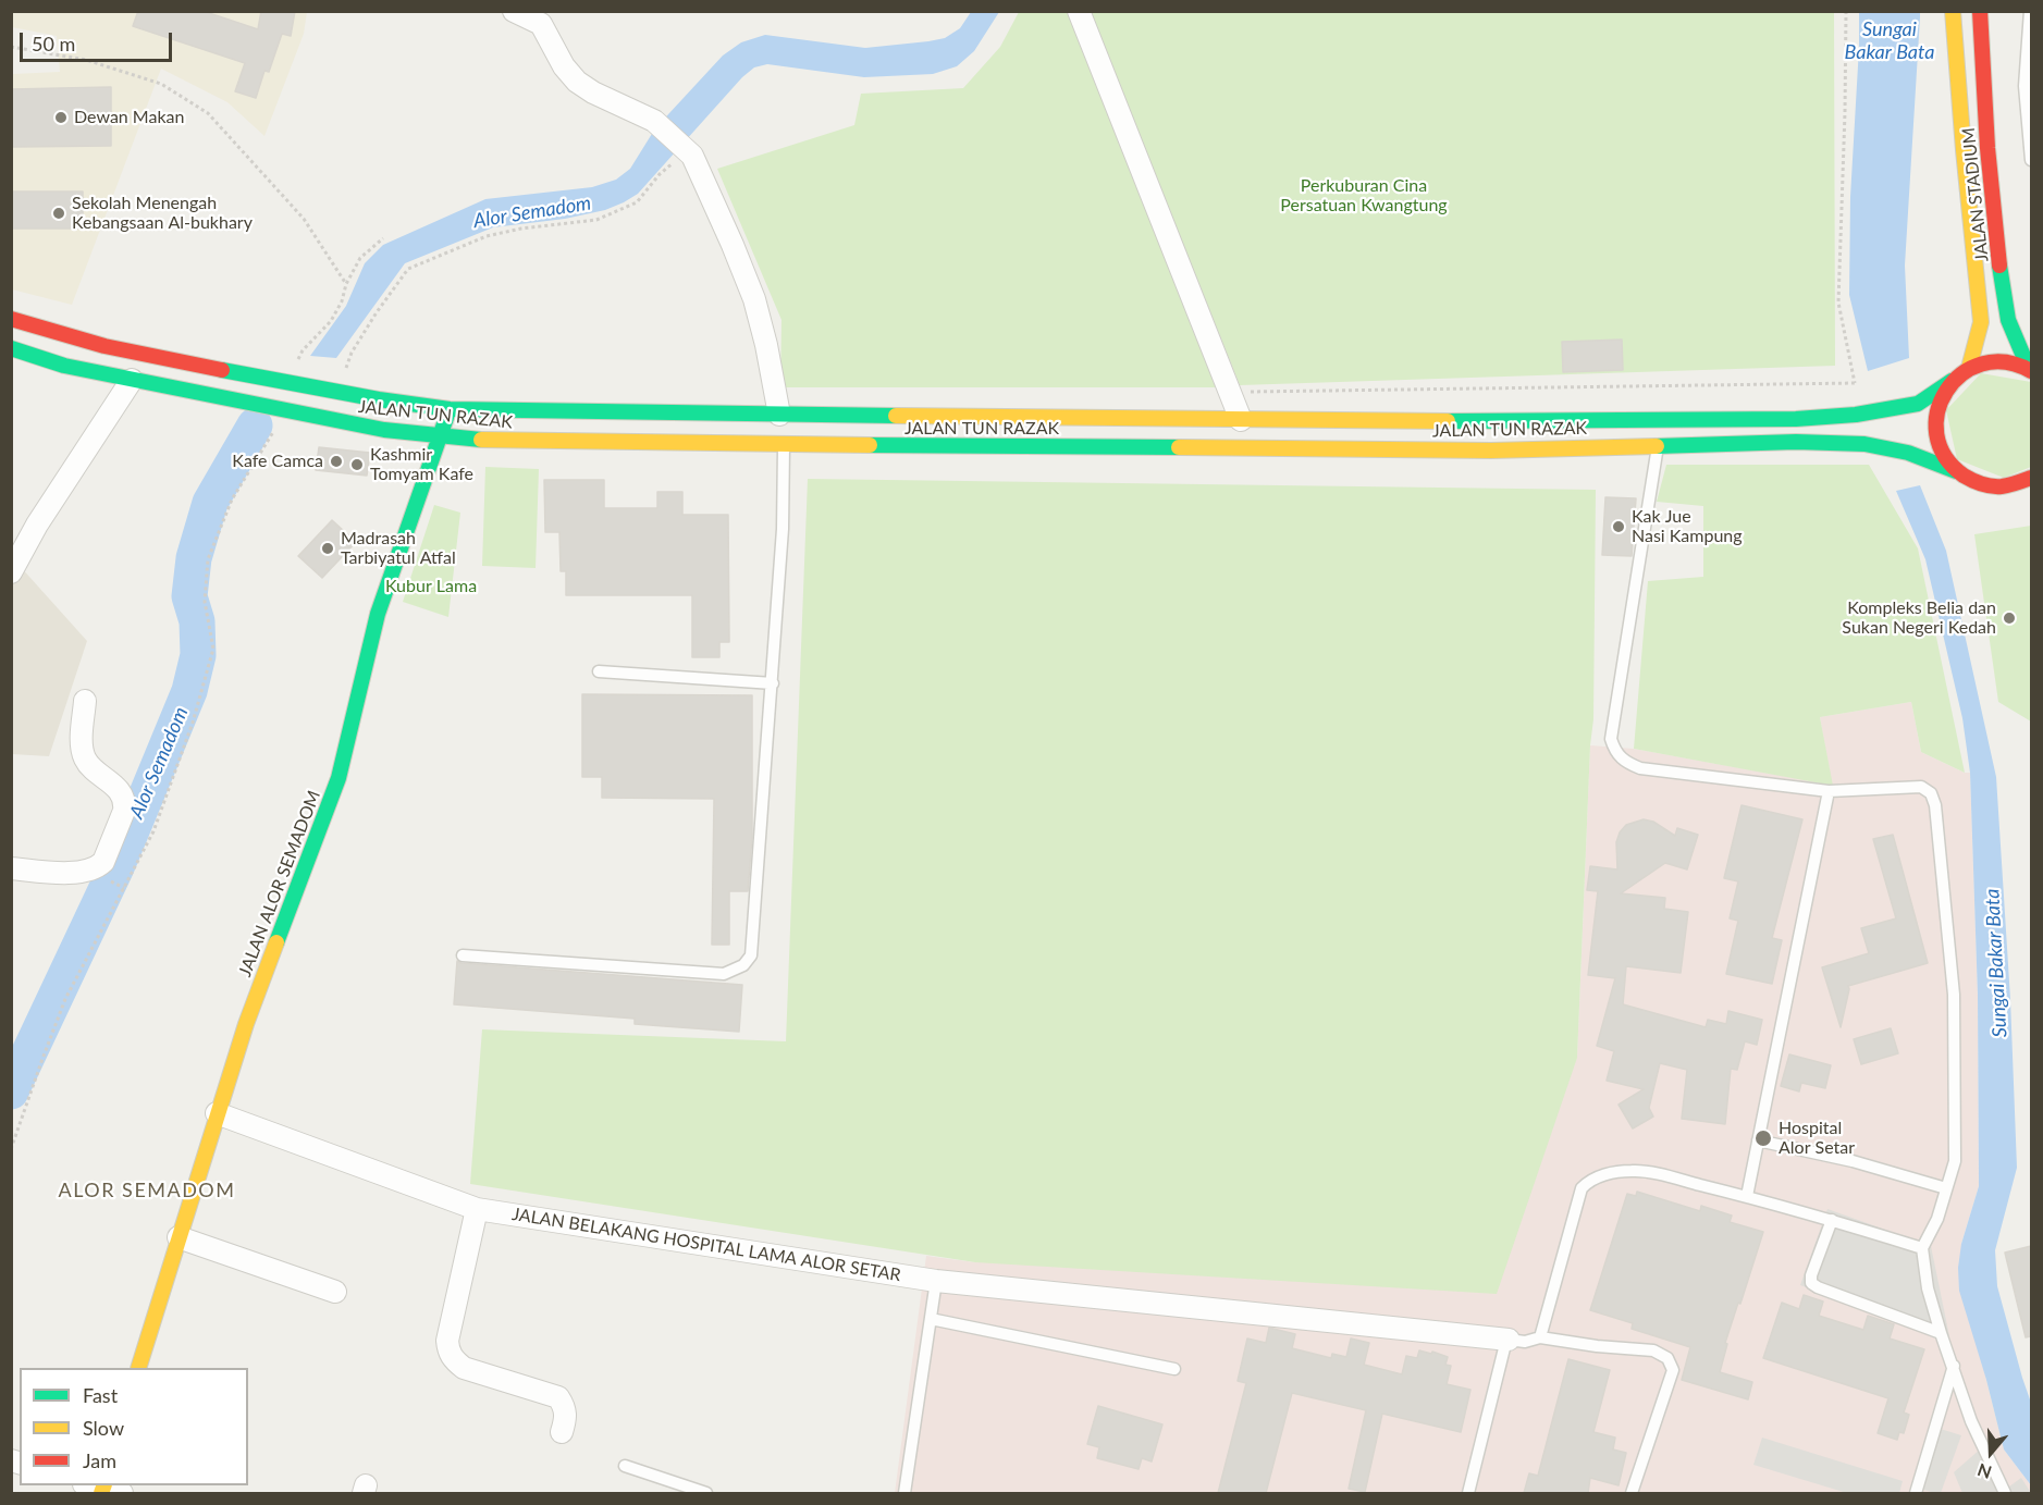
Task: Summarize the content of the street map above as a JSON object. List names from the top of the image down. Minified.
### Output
{"streets":{"main road":["JALAN STADIUM","JALAN TUN RAZAK","JALAN ALOR SEMADOM"],"street":["JALAN BELAKANG HOSPITAL LAMA ALOR SETAR"]},"crossings":[["JALAN STADIUM","JALAN TUN RAZAK"],["JALAN TUN RAZAK","JALAN ALOR SEMADOM"],["JALAN ALOR SEMADOM","JALAN BELAKANG HOSPITAL LAMA ALOR SETAR"]],"districts":["ALOR SEMADOM"],"water":["Sungai Bakar Bata","Alor Semadom"],"parks":["Perkuburan Cina Persatuan Kwangtung","Kubur Lama"],"places":["Dewan Makan","Sekolah Menengah Kebangsaan Al-bukhary","Kafe Camca","Kashmir Tomyam Kafe","Kak Jue Nasi Kampung","Madrasah Tarbiyatul Atfal","Kompleks Belia dan Sukan Negeri Kedah","Hospital Alor Setar"],"legend":["Fast","Slow","Jam"],"scale_bar":"50 m","north":"bottom"}
